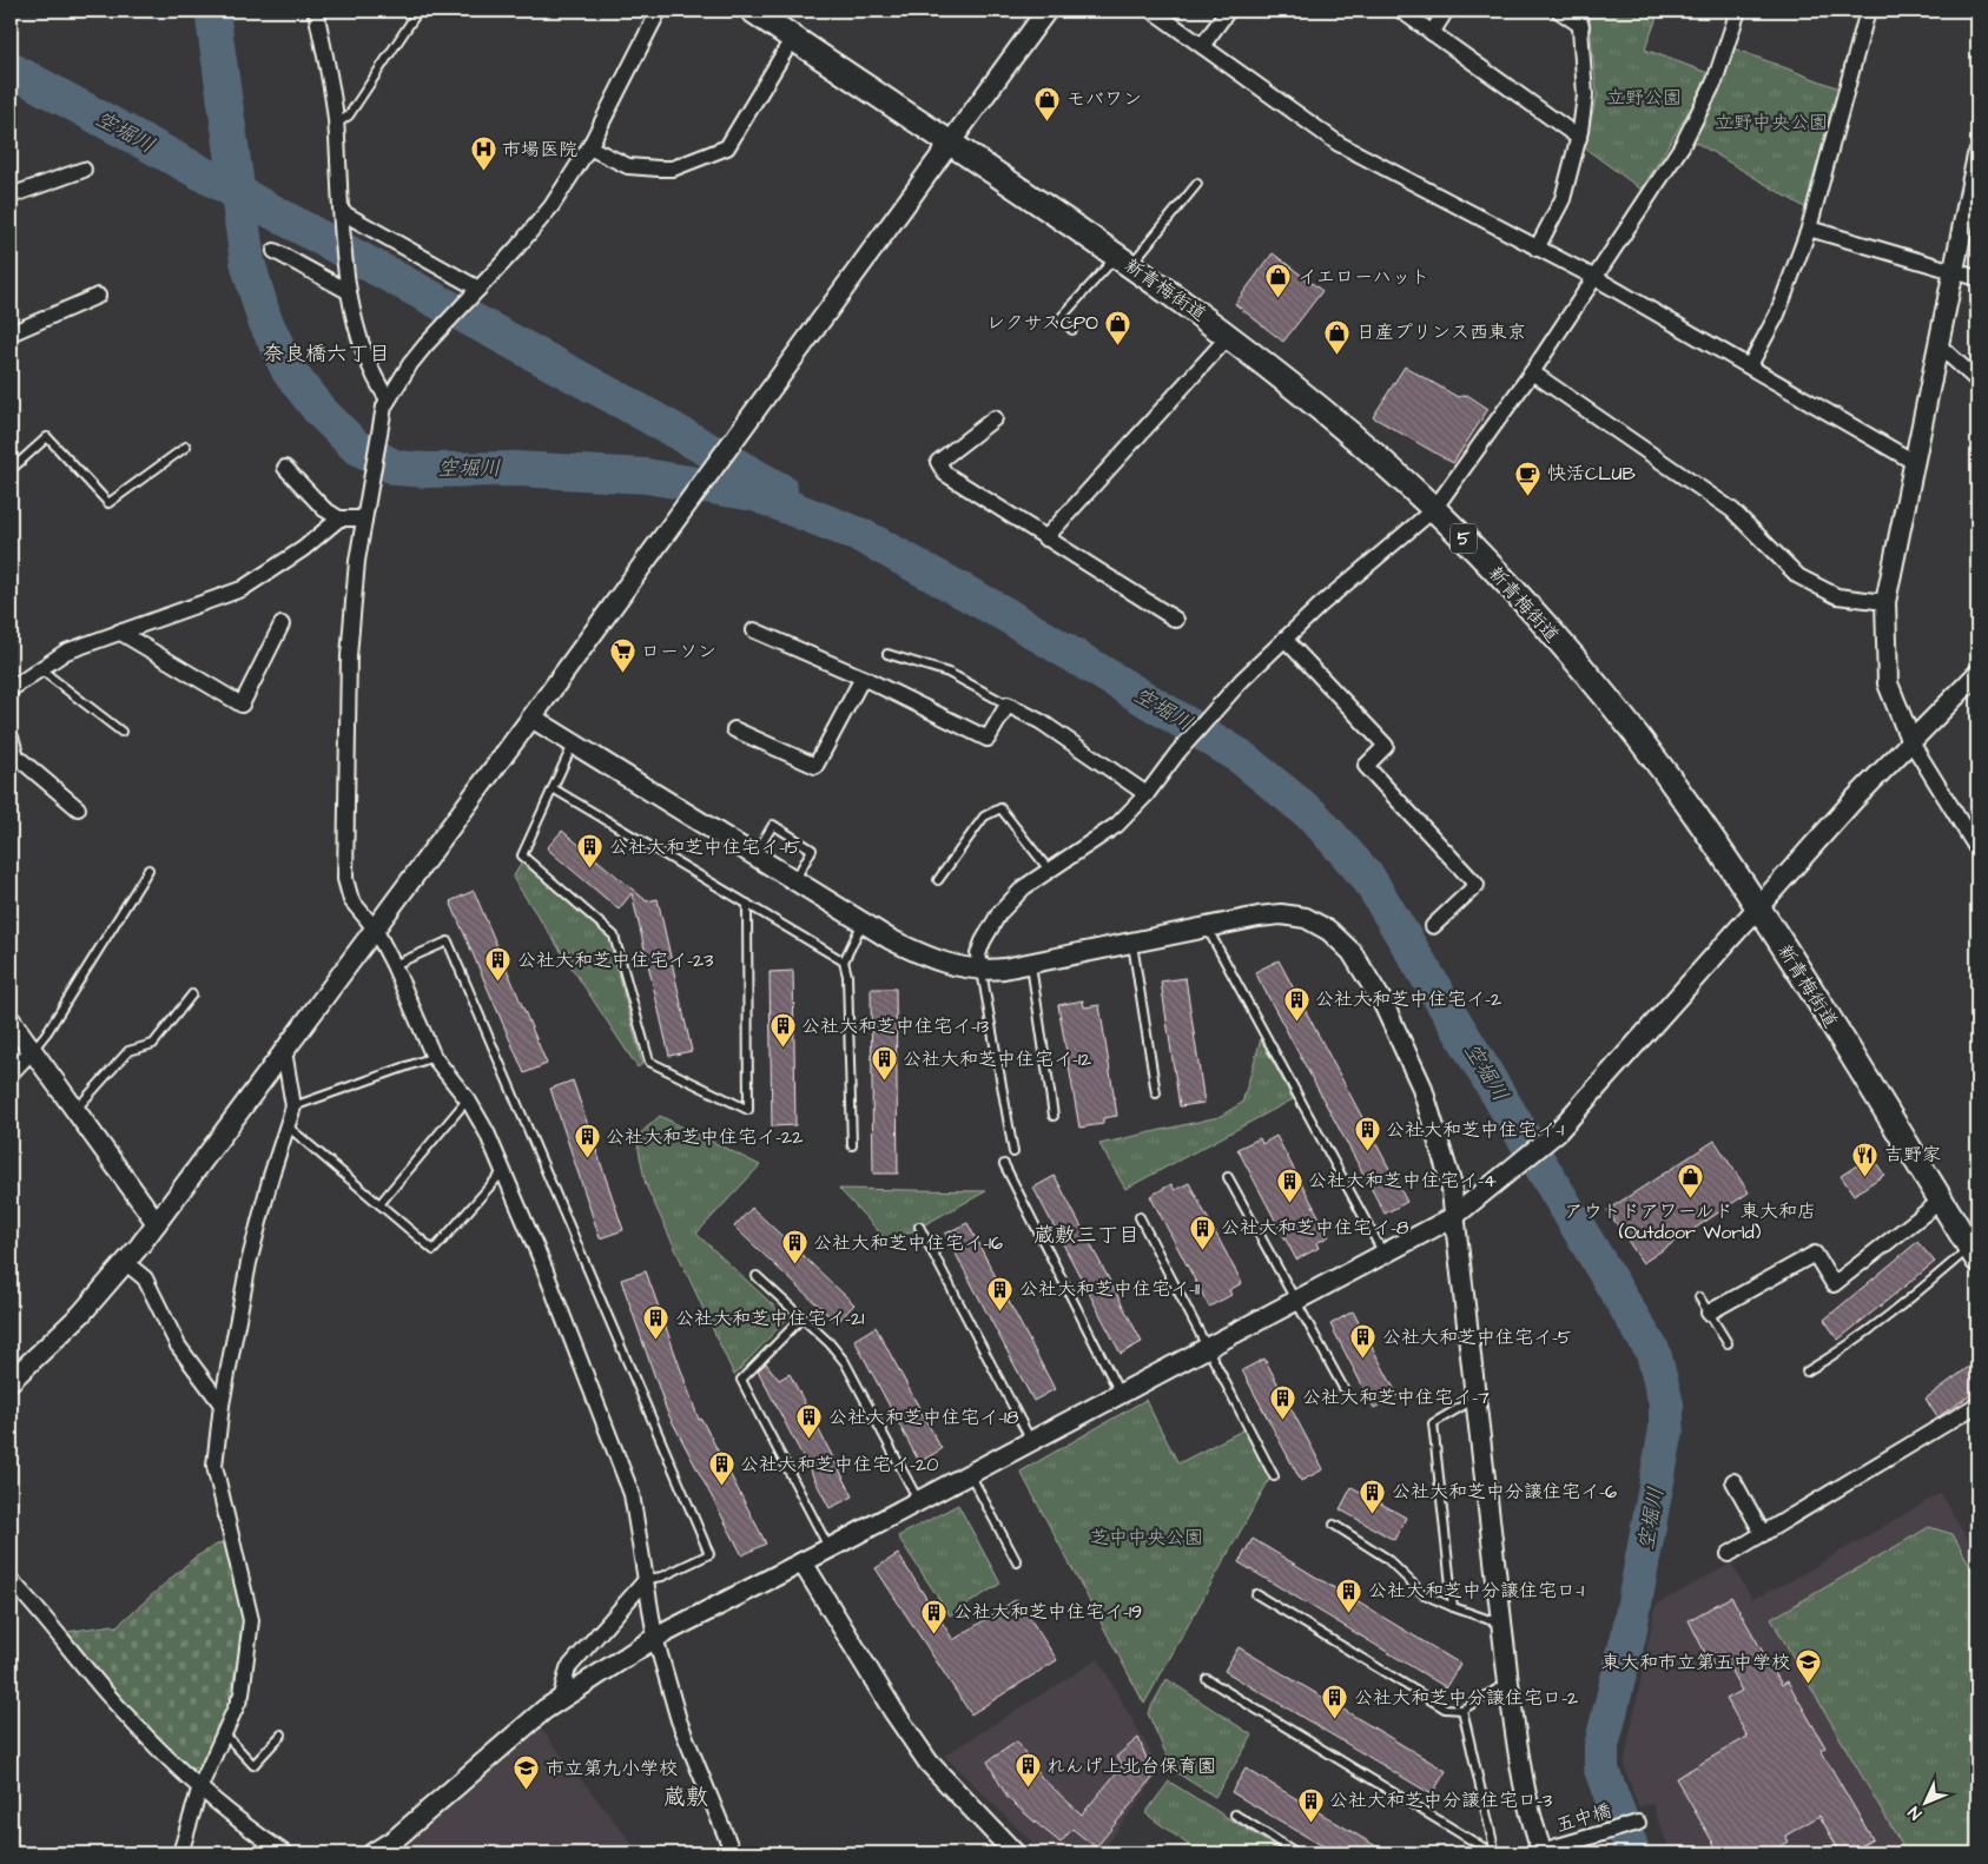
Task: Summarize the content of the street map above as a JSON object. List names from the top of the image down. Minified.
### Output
{"streets":{"main road":["新青梅街道","5"],"street":["五中橋"]},"districts":["奈良橋六丁目","蔵敷三丁目","蔵敷"],"water":["空堀川"],"parks":["立野公園","立野中央公園","芝中中央公園"],"places":{"shop":["モバワン","イエローハット","レクサスCPO","日産プリンス西東京","アウトドアワールド 東大和店 (Outdoor World)"],"hospital":["市場医院"],"cafe":["快活CLUB"],"supermarket":["ローソン"],"building":["公社大和芝中住宅イ-15","公社大和芝中住宅イ-23","公社大和芝中住宅イ-2","公社大和芝中住宅イ-13","公社大和芝中住宅イ-12","公社大和芝中住宅イ-1","公社大和芝中住宅イ-22","公社大和芝中住宅イ-4","公社大和芝中住宅イ-8","公社大和芝中住宅イ-16","公社大和芝中住宅イ-11","公社大和芝中住宅イ-21","公社大和芝中住宅イ-5","公社大和芝中住宅イ-7","公社大和芝中住宅イ-18","公社大和芝中住宅イ-20","公社大和芝中分譲住宅イ-6","公社大和芝中分譲住宅ロ-1","公社大和芝中住宅イ-19","公社大和芝中分譲住宅ロ-2","れんげ上北台保育園","公社大和芝中分譲住宅ロ-3"],"restaurant":["吉野家"],"school or university":["東大和市立第五中学校","市立第九小学校"]},"north":"bottom left"}
